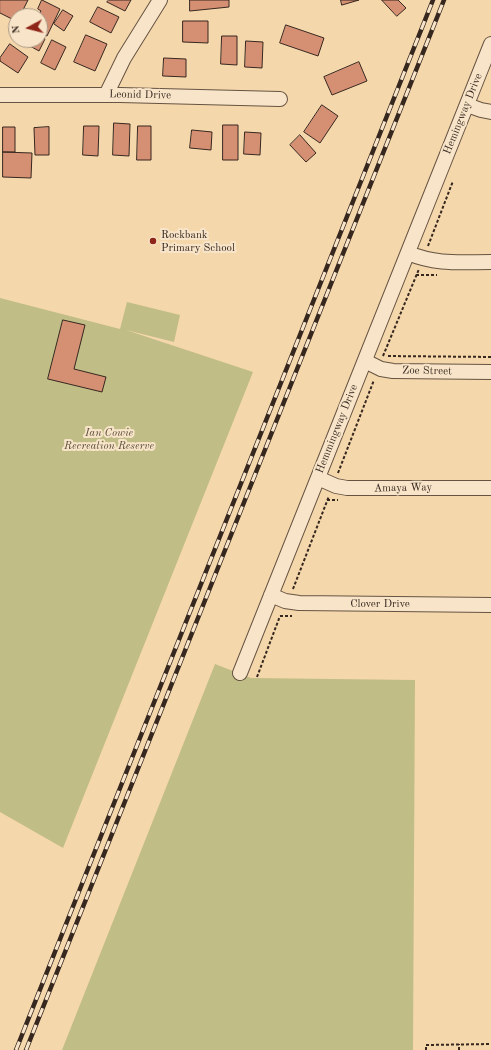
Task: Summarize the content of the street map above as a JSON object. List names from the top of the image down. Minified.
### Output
{"streets":{"street":["Leonid Drive","Hemingway Drive","Zoe Street","Hemmingway Drive","Amaya Way","Clover Drive"]},"crossings":[["Hemingway Drive","Hemmingway Drive"],["Zoe Street","Hemmingway Drive"],["Hemmingway Drive","Amaya Way"],["Hemmingway Drive","Clover Drive"]],"parks":["Ian Cowie Recreation Reserve"],"places":["Rockbank Primary School"],"north":"left"}
